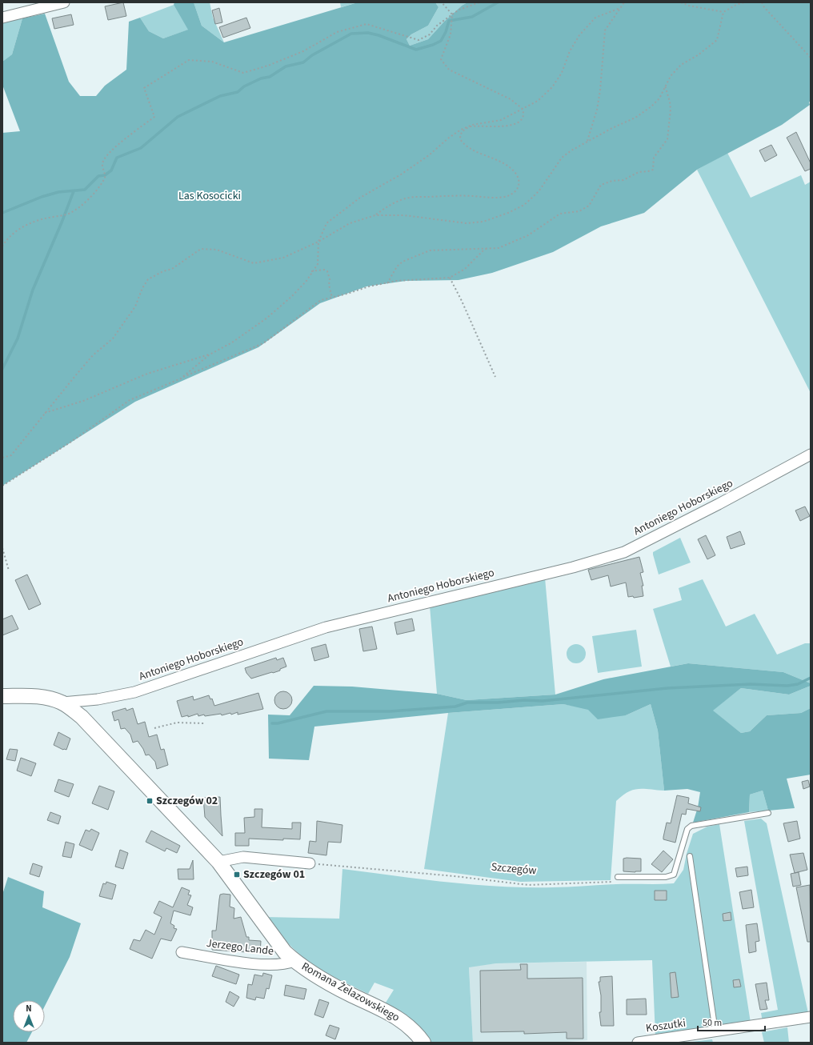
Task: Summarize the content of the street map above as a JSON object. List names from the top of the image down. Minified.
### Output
{"streets":{"street":["Antoniego Hoborskiego","Jerzego Lande","Romana Żelazowskiego","Koszutki"],"path":["Szczegów"]},"crossings":[["Antoniego Hoborskiego","Romana Żelazowskiego"],["Jerzego Lande","Romana Żelazowskiego"]],"parks":["Las Kosocicki"],"places":{"transit":["Szczegów 02","Szczegów 01"]},"scale_bar":"50 m","north":"top"}
